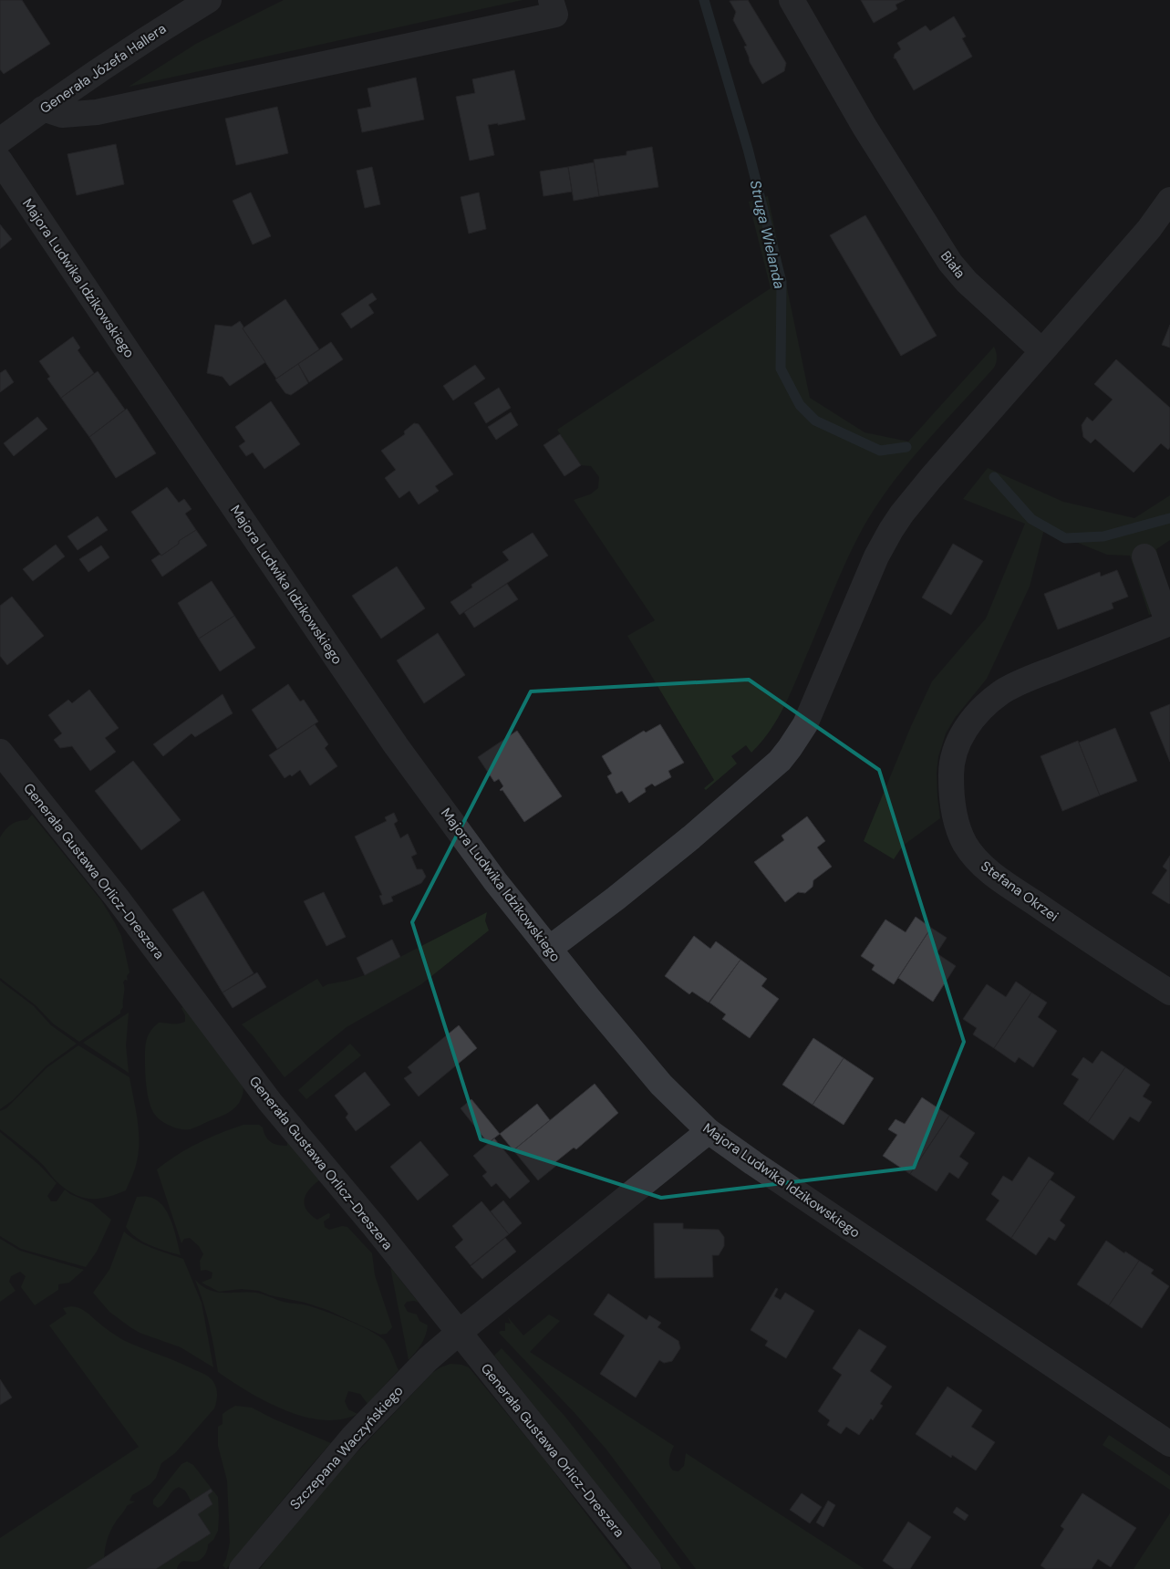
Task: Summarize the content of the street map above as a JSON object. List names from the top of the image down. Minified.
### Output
{"streets":{"street":["Generała Józefa Hallera","Biała","Majora Ludwika Idzikowskiego","Generała Gustawa Orlicz-Dreszera","Stefana Okrzei","Szczepana Waczyńskiego"]},"crossings":[["Majora Ludwika Idzikowskiego","Szczepana Waczyńskiego"],["Generała Gustawa Orlicz-Dreszera","Szczepana Waczyńskiego"]],"water":["Struga Wielanda"]}
